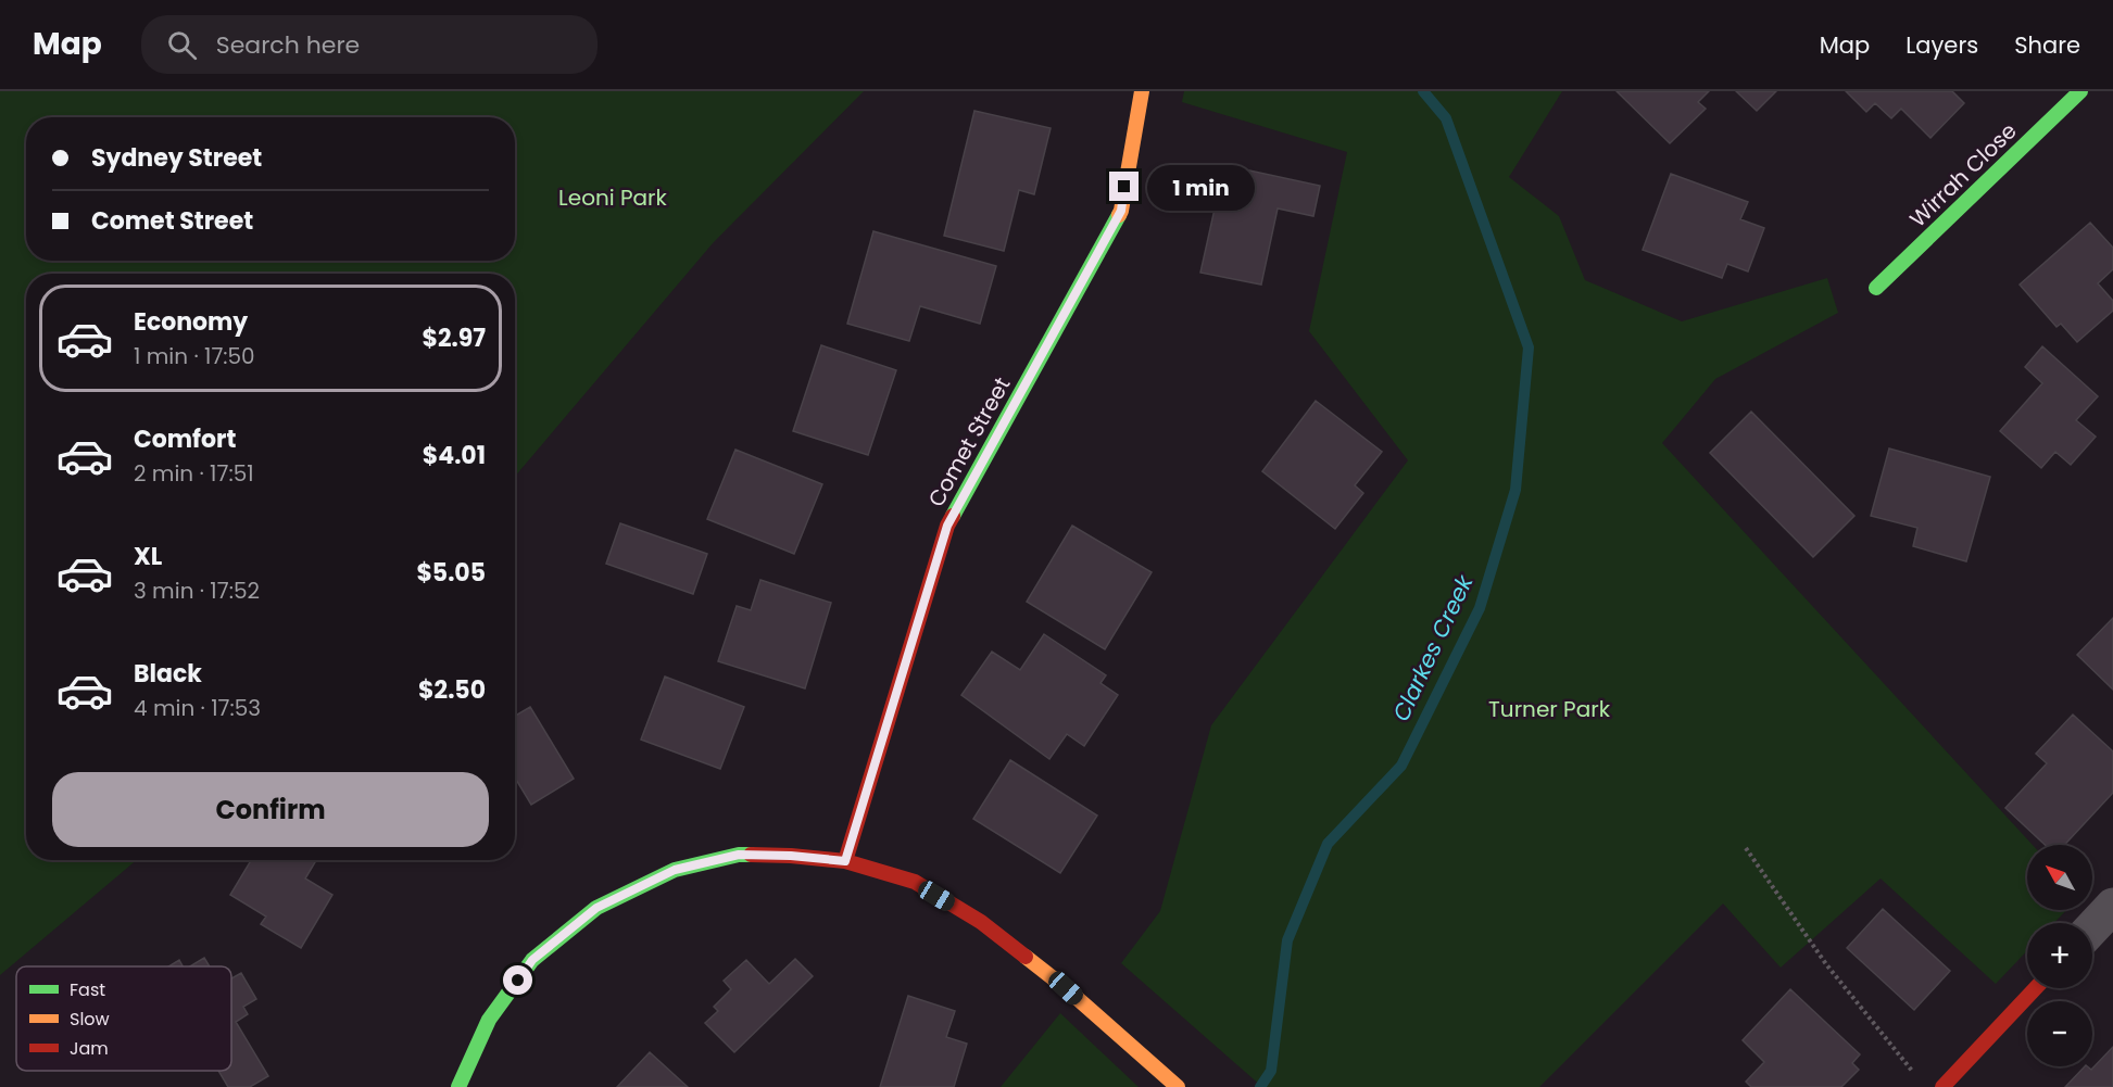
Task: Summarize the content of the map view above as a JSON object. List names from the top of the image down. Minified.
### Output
{"streets":{"street":["Wirrah Close","Comet Street"]},"water":["Clarkes Creek"],"parks":["Leoni Park","Turner Park"],"legend":["Fast","Slow","Jam"],"north":"top left","page":{"header":"Map","search":"Search here","nav":["Map","Layers","Share"],"banner":["Sydney Street","Comet Street"],"bubble":"1 min","list":[{"name":"Economy","note":"1 min · 17:50","value":"$2.97"},{"name":"Comfort","note":"2 min · 17:51","value":"$4.01"},{"name":"XL","note":"3 min · 17:52","value":"$5.05"},{"name":"Black","note":"4 min · 17:53","value":"$2.50"}],"buttons":"Confirm","map_buttons":["+","−"]}}
